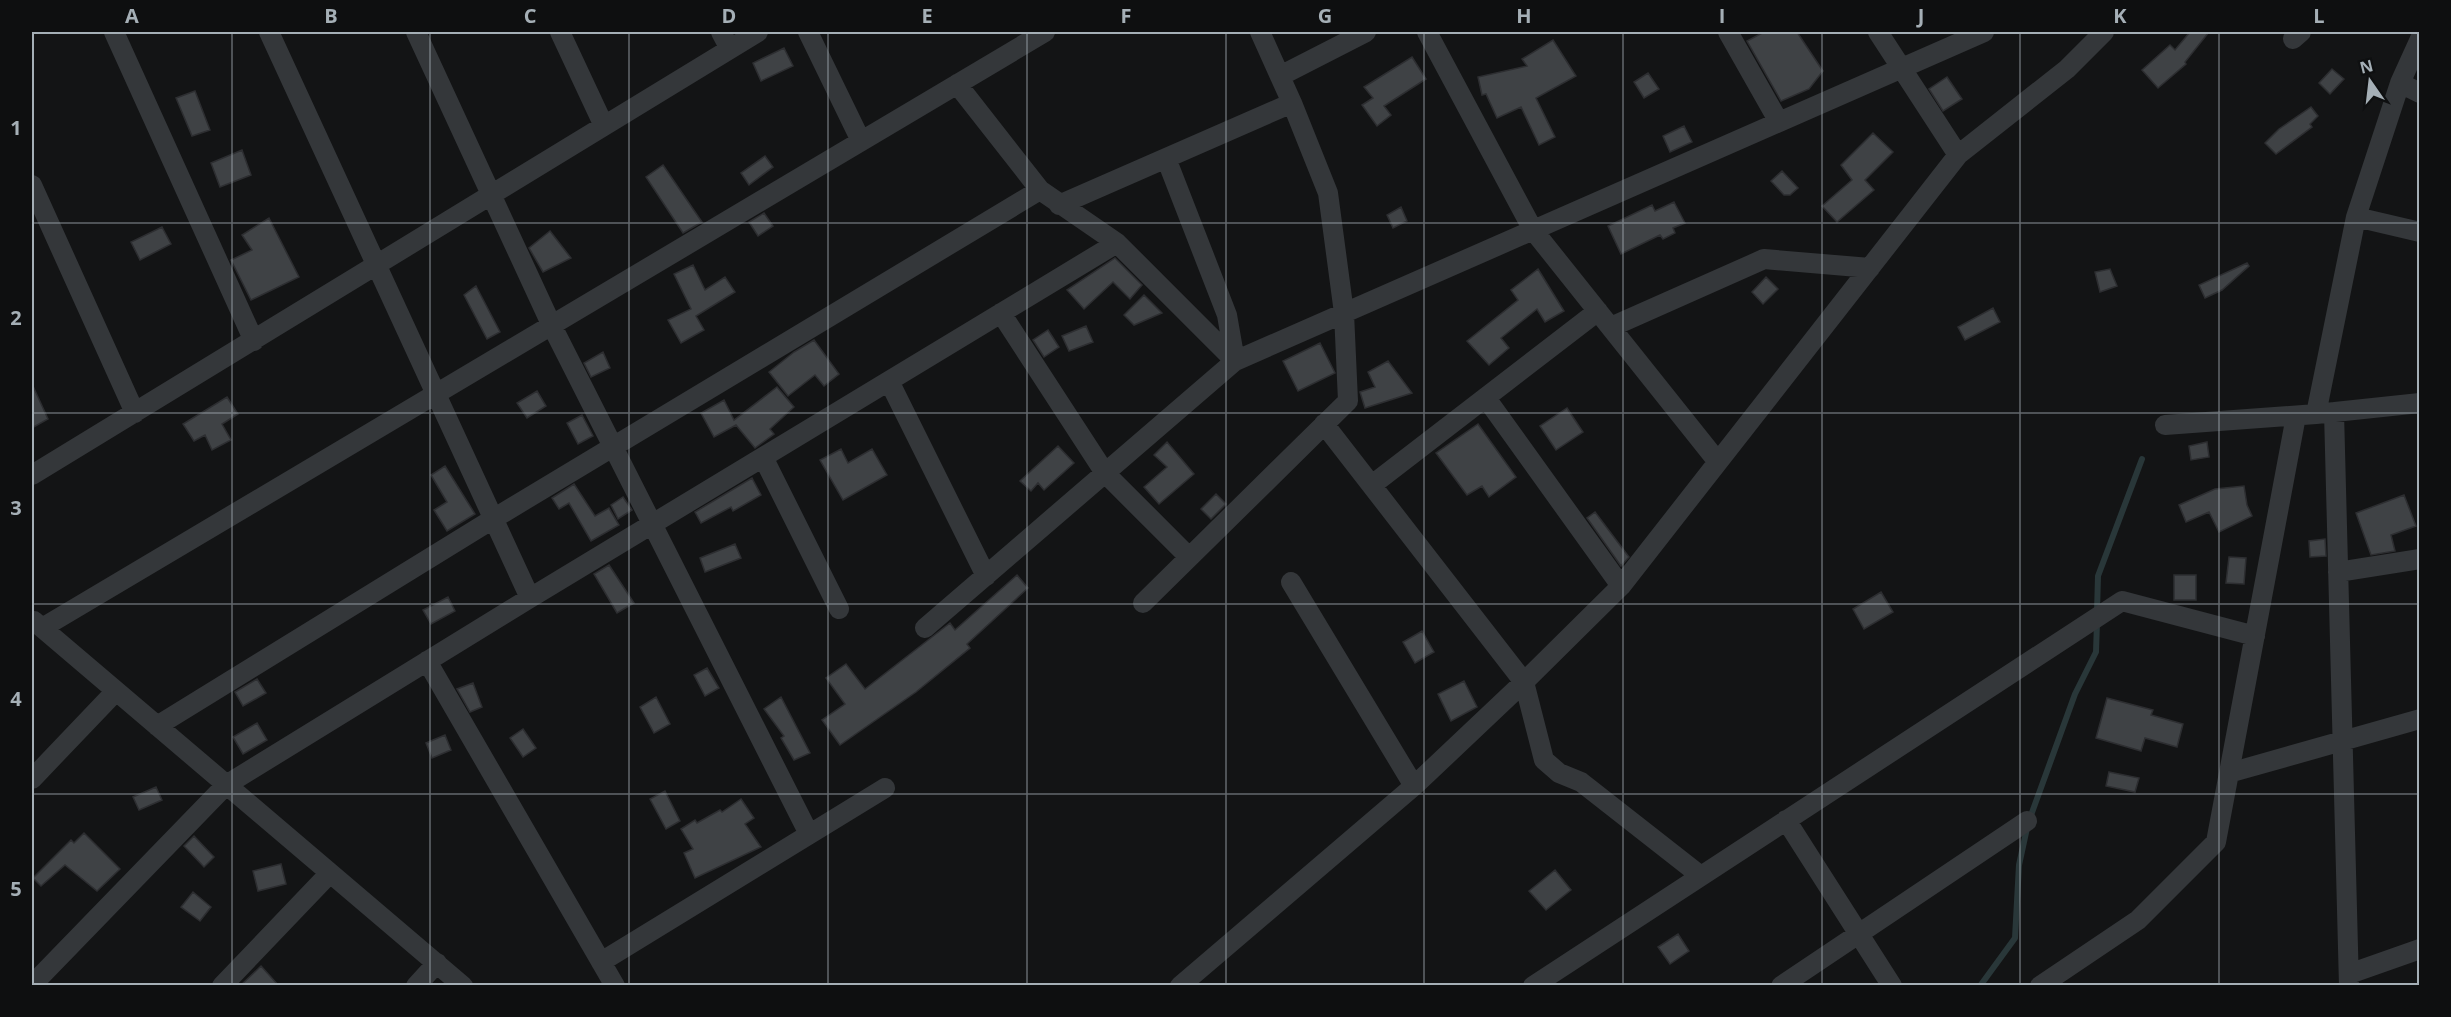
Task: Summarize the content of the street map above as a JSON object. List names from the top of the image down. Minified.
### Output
{"north":"top","grid":{"columns":["A","B","C","D","E","F","G","H","I","J","K","L"],"rows":["1","2","3","4","5"]}}
